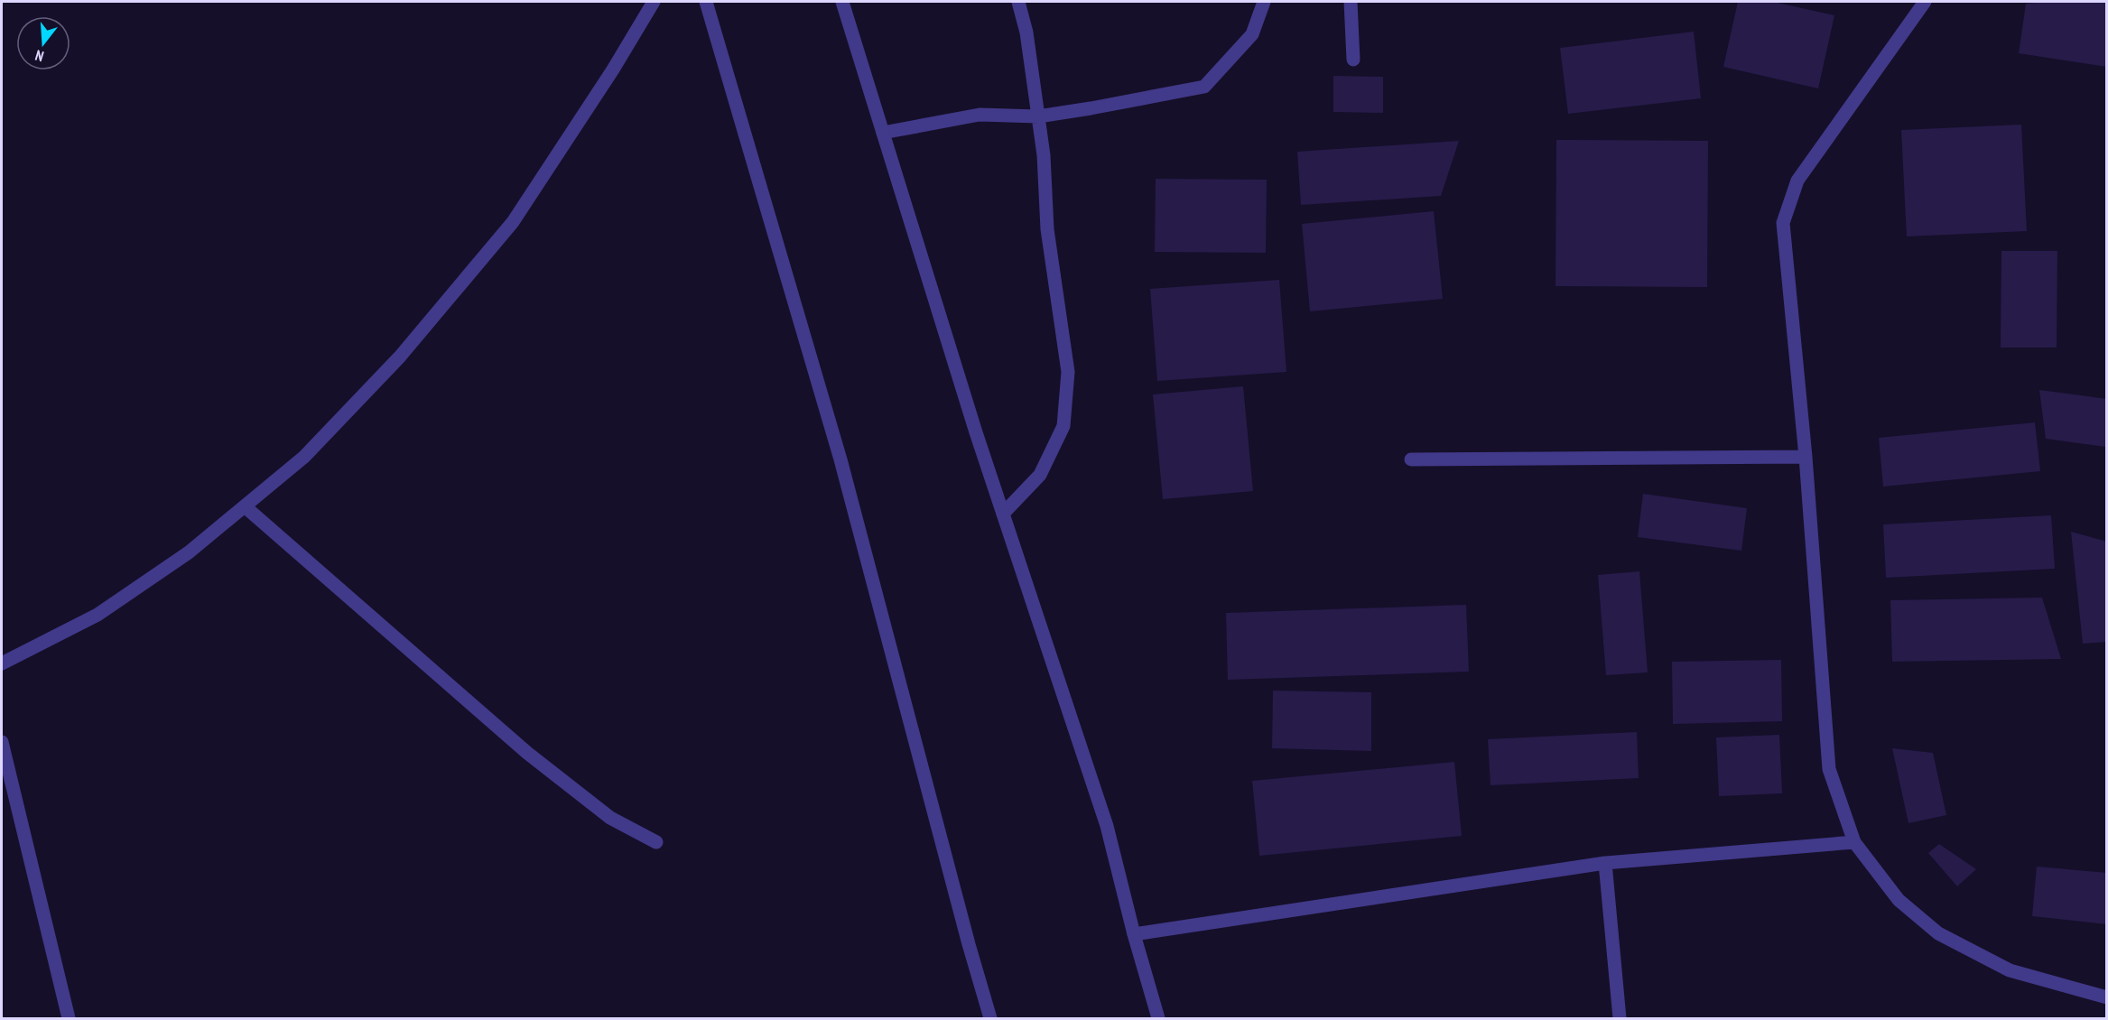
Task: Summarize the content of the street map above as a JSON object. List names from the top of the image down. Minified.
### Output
{"north":"bottom"}
